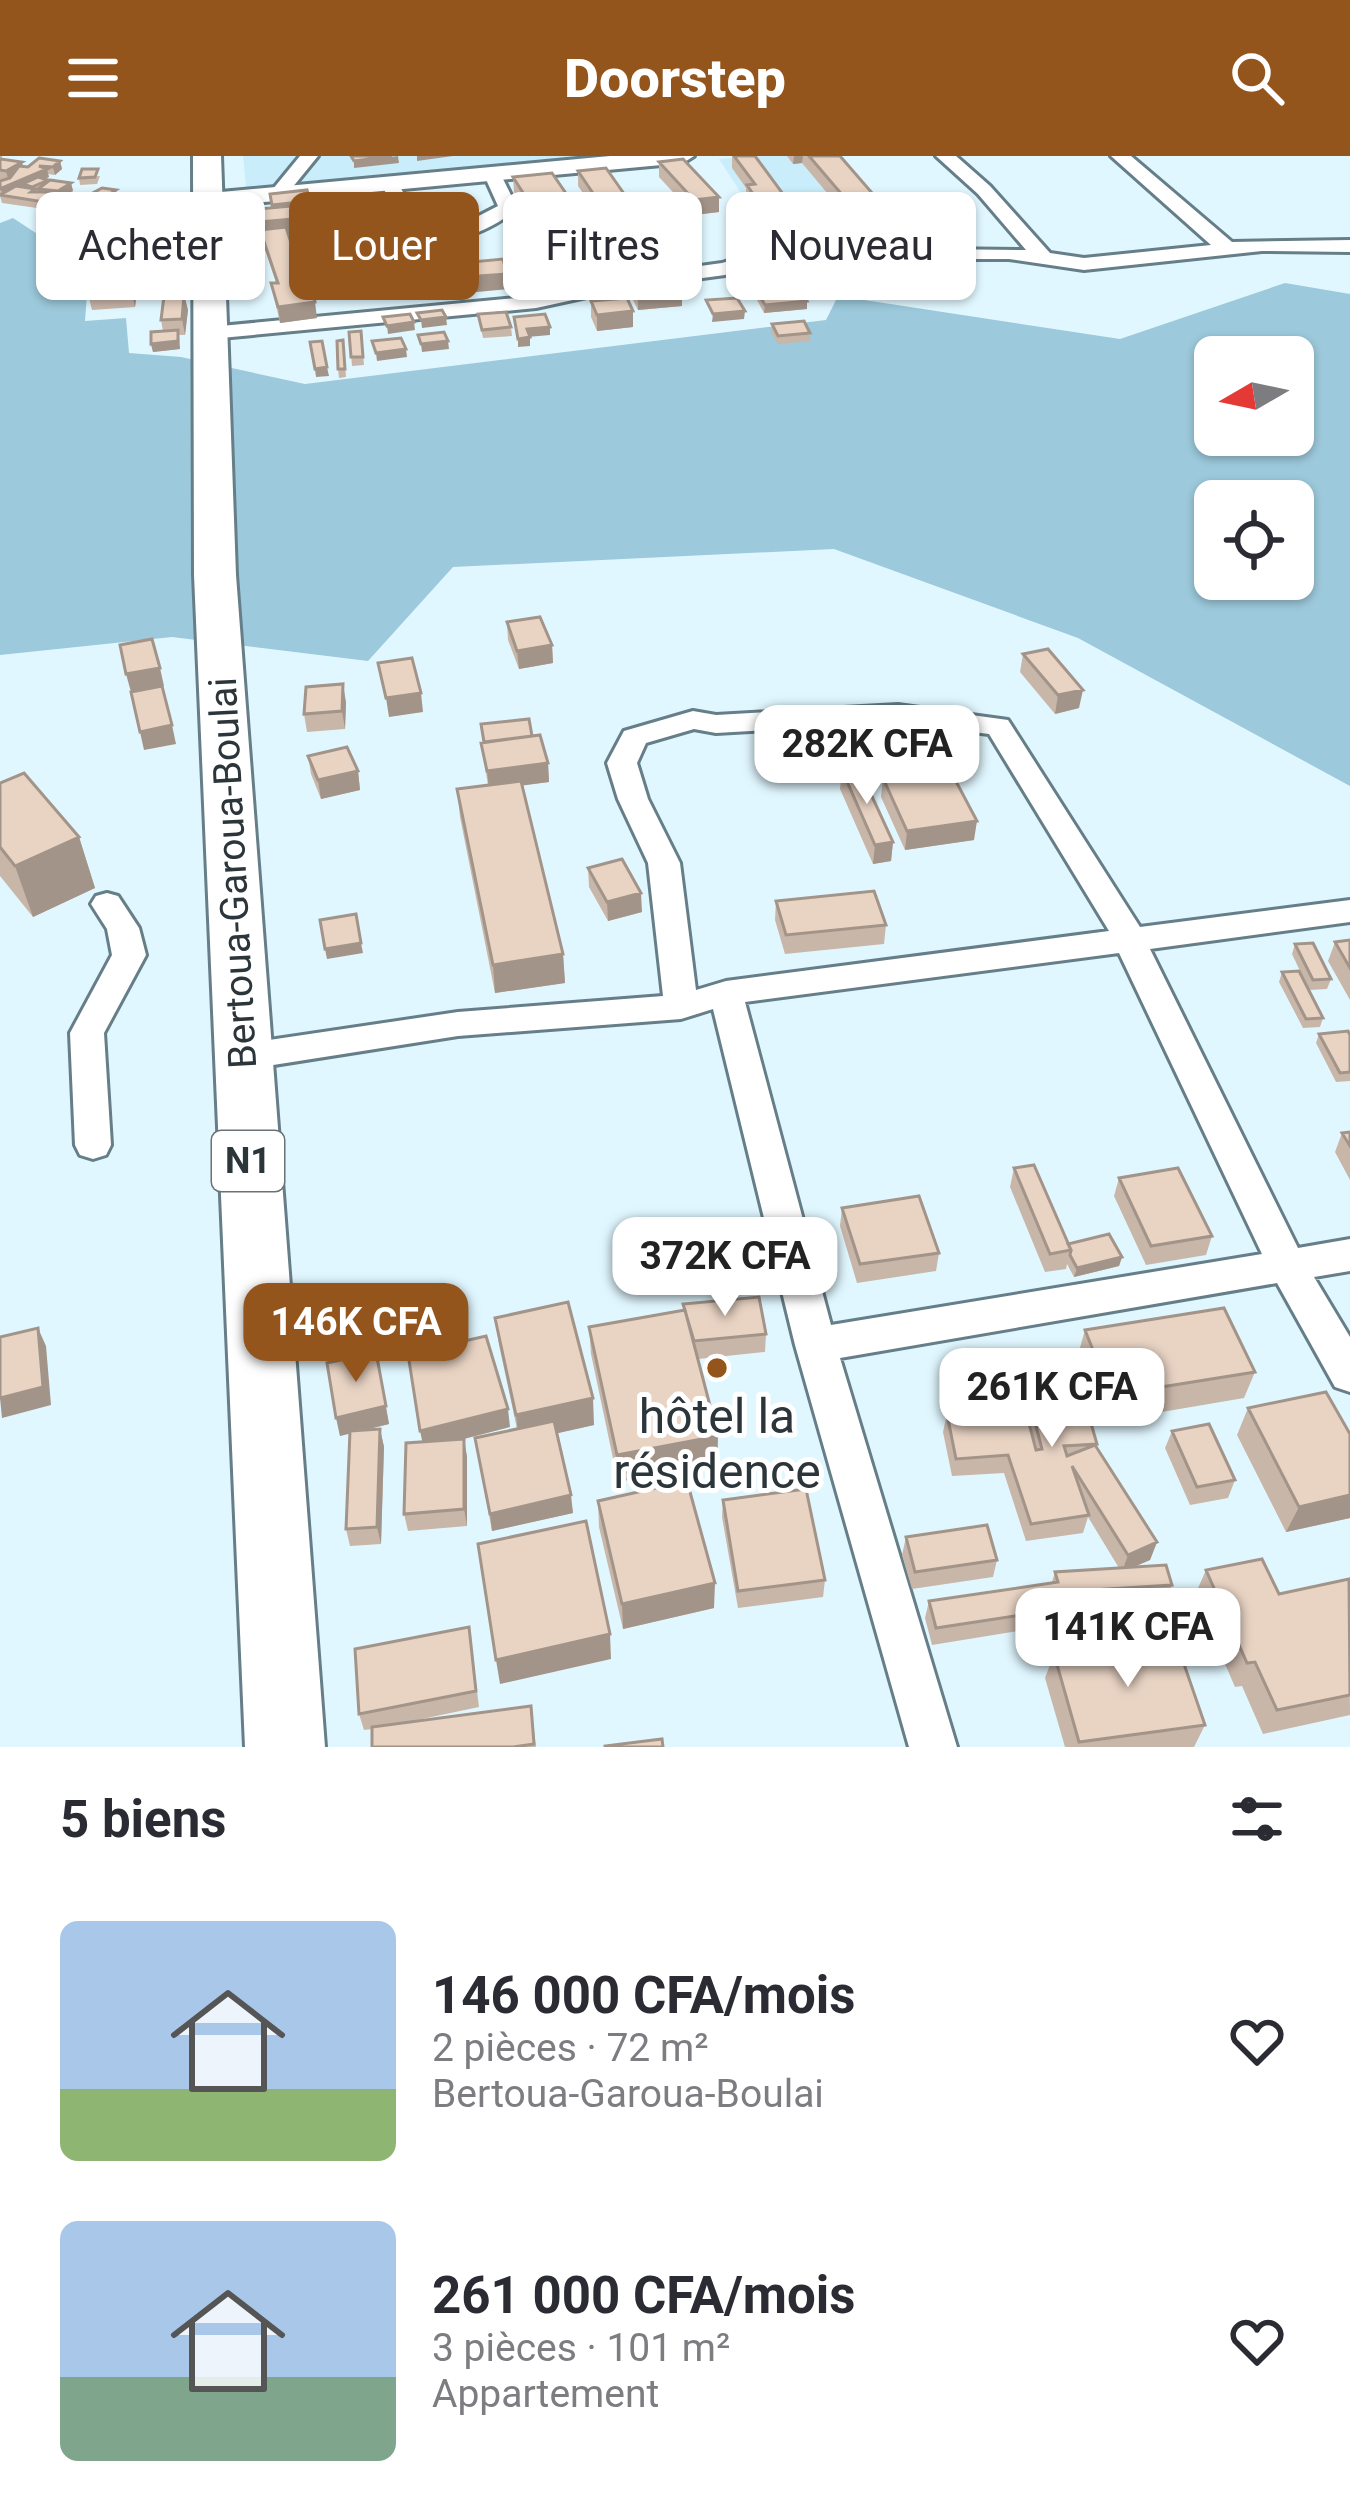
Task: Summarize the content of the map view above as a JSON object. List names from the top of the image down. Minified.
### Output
{"streets":{"highway":["Bertoua-Garoua-Boulai","N1"]},"places":["hôtel la résidence"],"north":"left","page":{"header":"Doorstep","chip":["Acheter","Louer","Filtres","Nouveau"],"price":["282K CFA","372K CFA","146K CFA","261K CFA","141K CFA"],"heading":"5 biens","list":[{"name":"146 000 CFA/mois","note":"2 pièces · 72 m² · Bertoua-Garoua-Boulai"},{"name":"261 000 CFA/mois","note":"3 pièces · 101 m² · Appartement"}]}}
